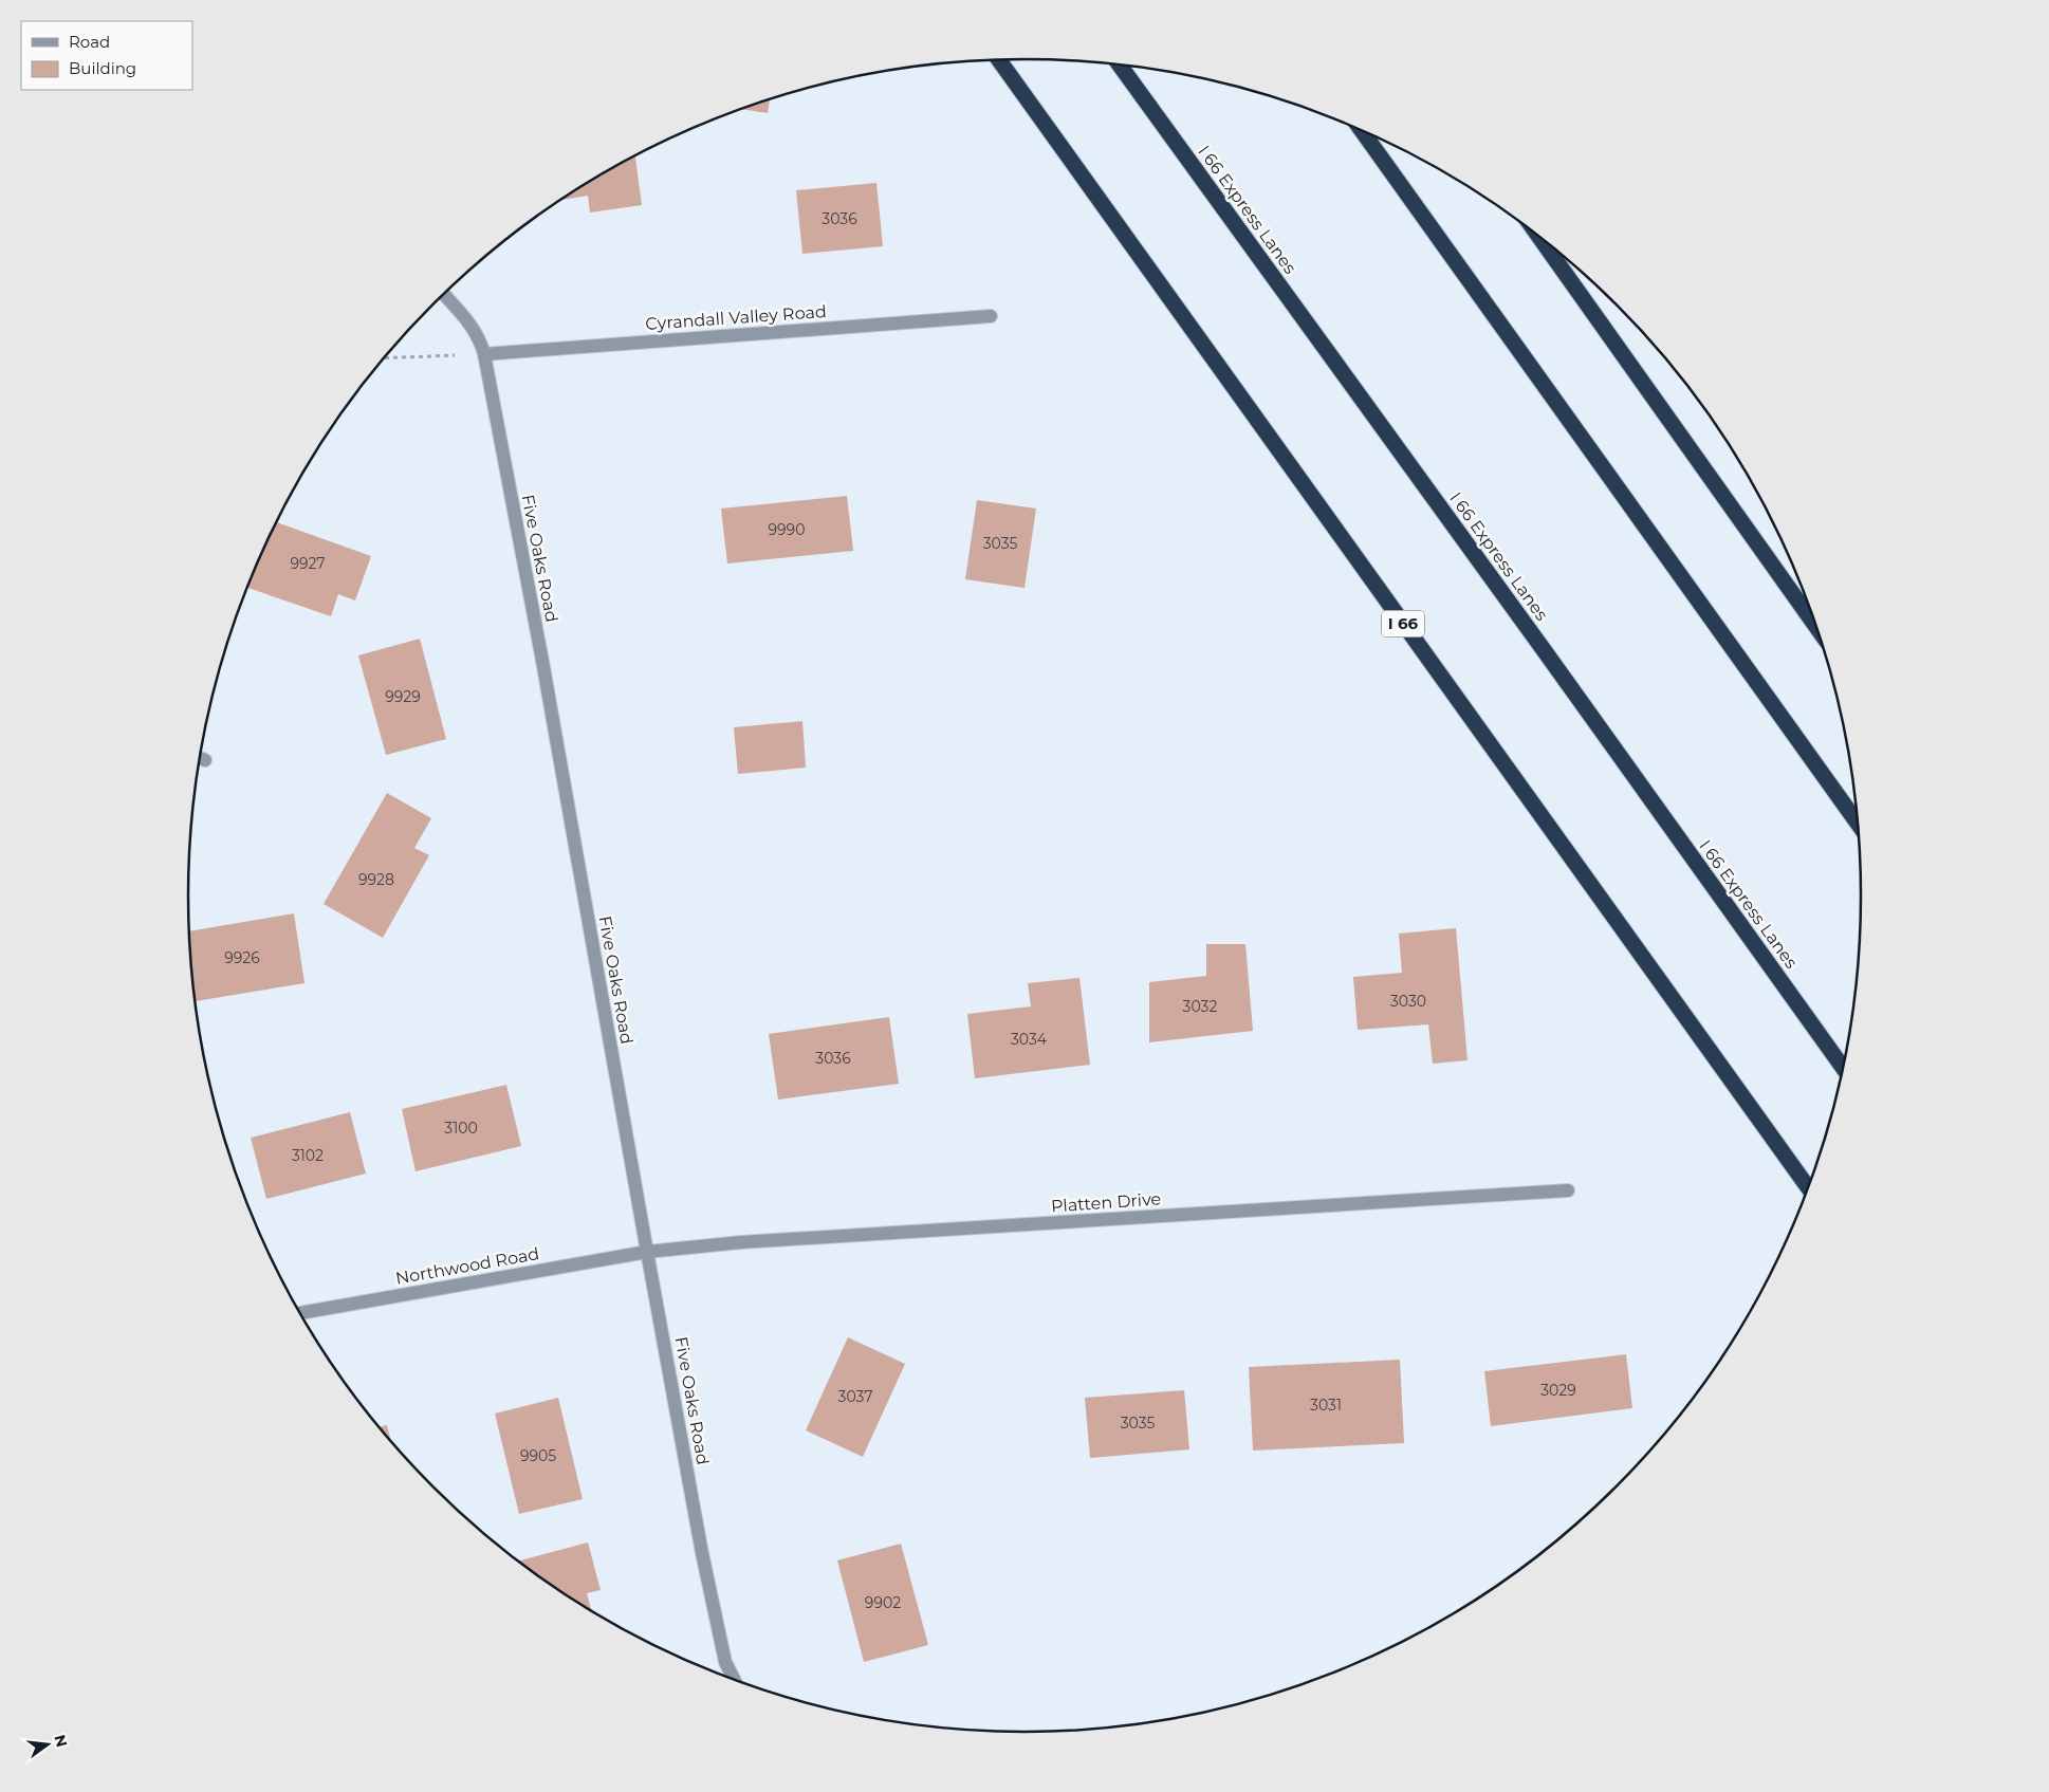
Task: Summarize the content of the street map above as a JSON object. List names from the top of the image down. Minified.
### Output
{"streets":{"highway":["I 66 Express Lanes","I 66"],"street":["Cyrandall Valley Road","Five Oaks Road","Platten Drive","Northwood Road"]},"crossings":[["Cyrandall Valley Road","Five Oaks Road"],["Five Oaks Road","Platten Drive"],["Five Oaks Road","Northwood Road"],["Platten Drive","Northwood Road"]],"house_numbers":["3036","9990","3035","9927","9929","9928","9926","3030","3032","3034","3036","3100","3102","3029","3037","3031","3035","9905","9902"],"legend":["Road","Building"],"north":"right"}
